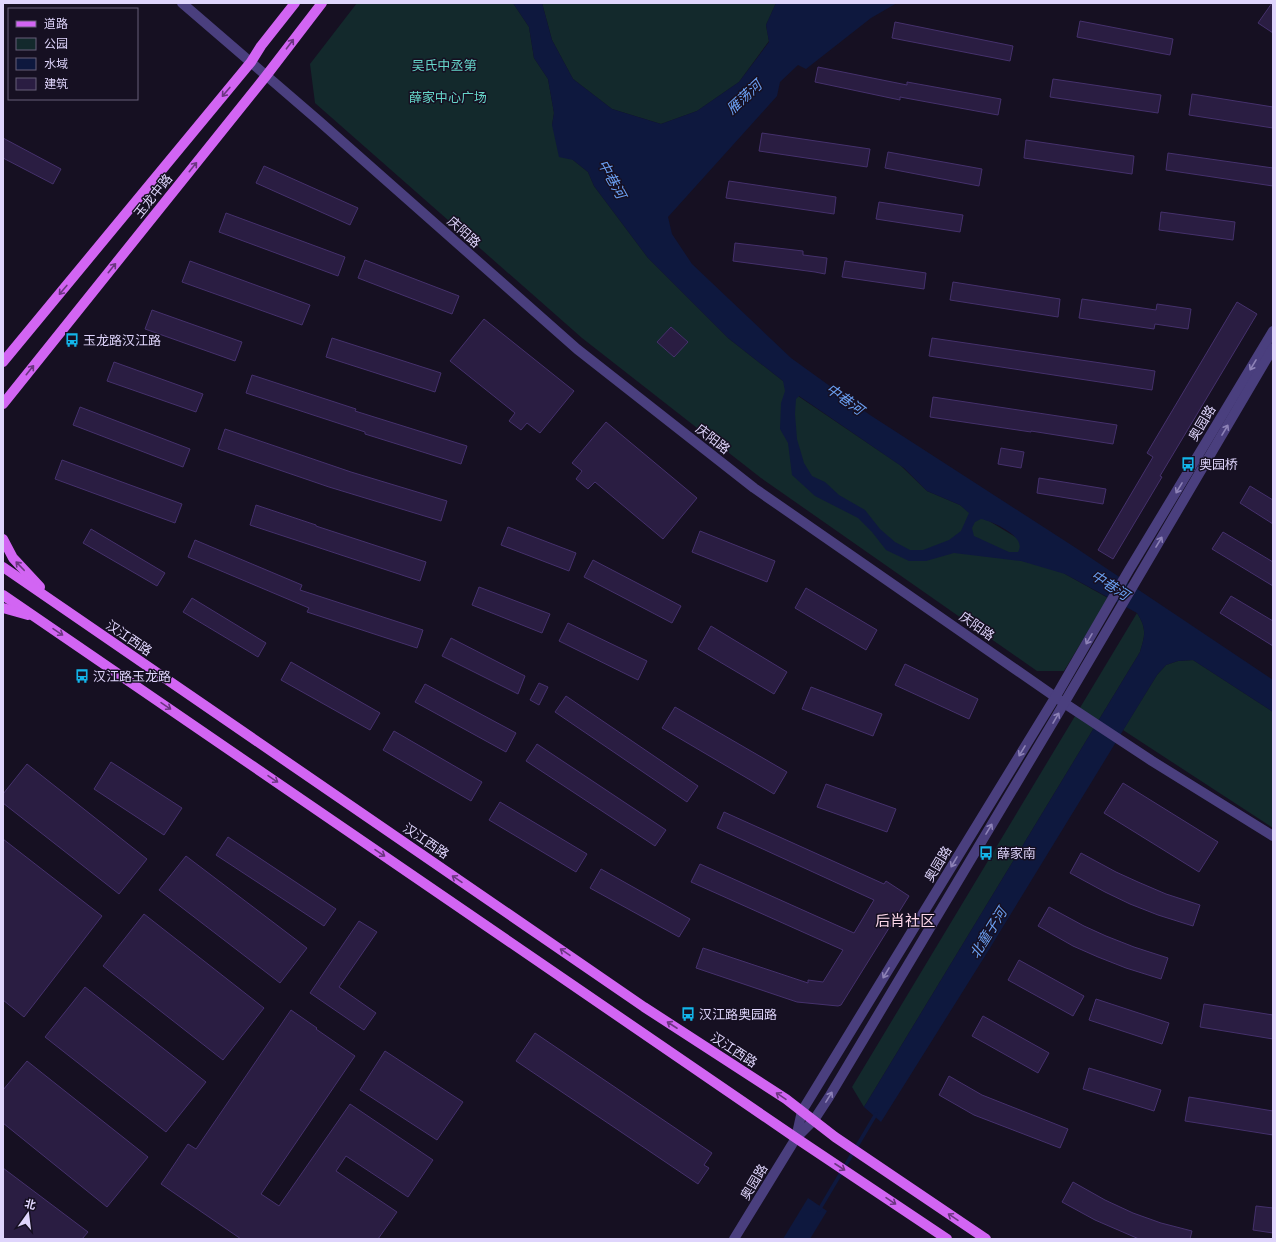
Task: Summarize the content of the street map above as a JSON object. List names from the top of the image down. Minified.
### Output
{"streets":{"main road":["玉龙中路","汉江西路"],"street":["庆阳路","奥园路"]},"crossings":[["玉龙中路","庆阳路"],["庆阳路","奥园路"],["奥园路","汉江西路"]],"districts":["后肖社区"],"water":["雁荡河","中巷河","北童子河"],"parks":["吴氏中丞第","薛家中心广场"],"places":{"bus stop":["玉龙路汉江路","奥园桥","汉江路玉龙路","薛家南","汉江路奥园路"]},"legend":["道路","公园","水域","建筑"],"north":"top"}
